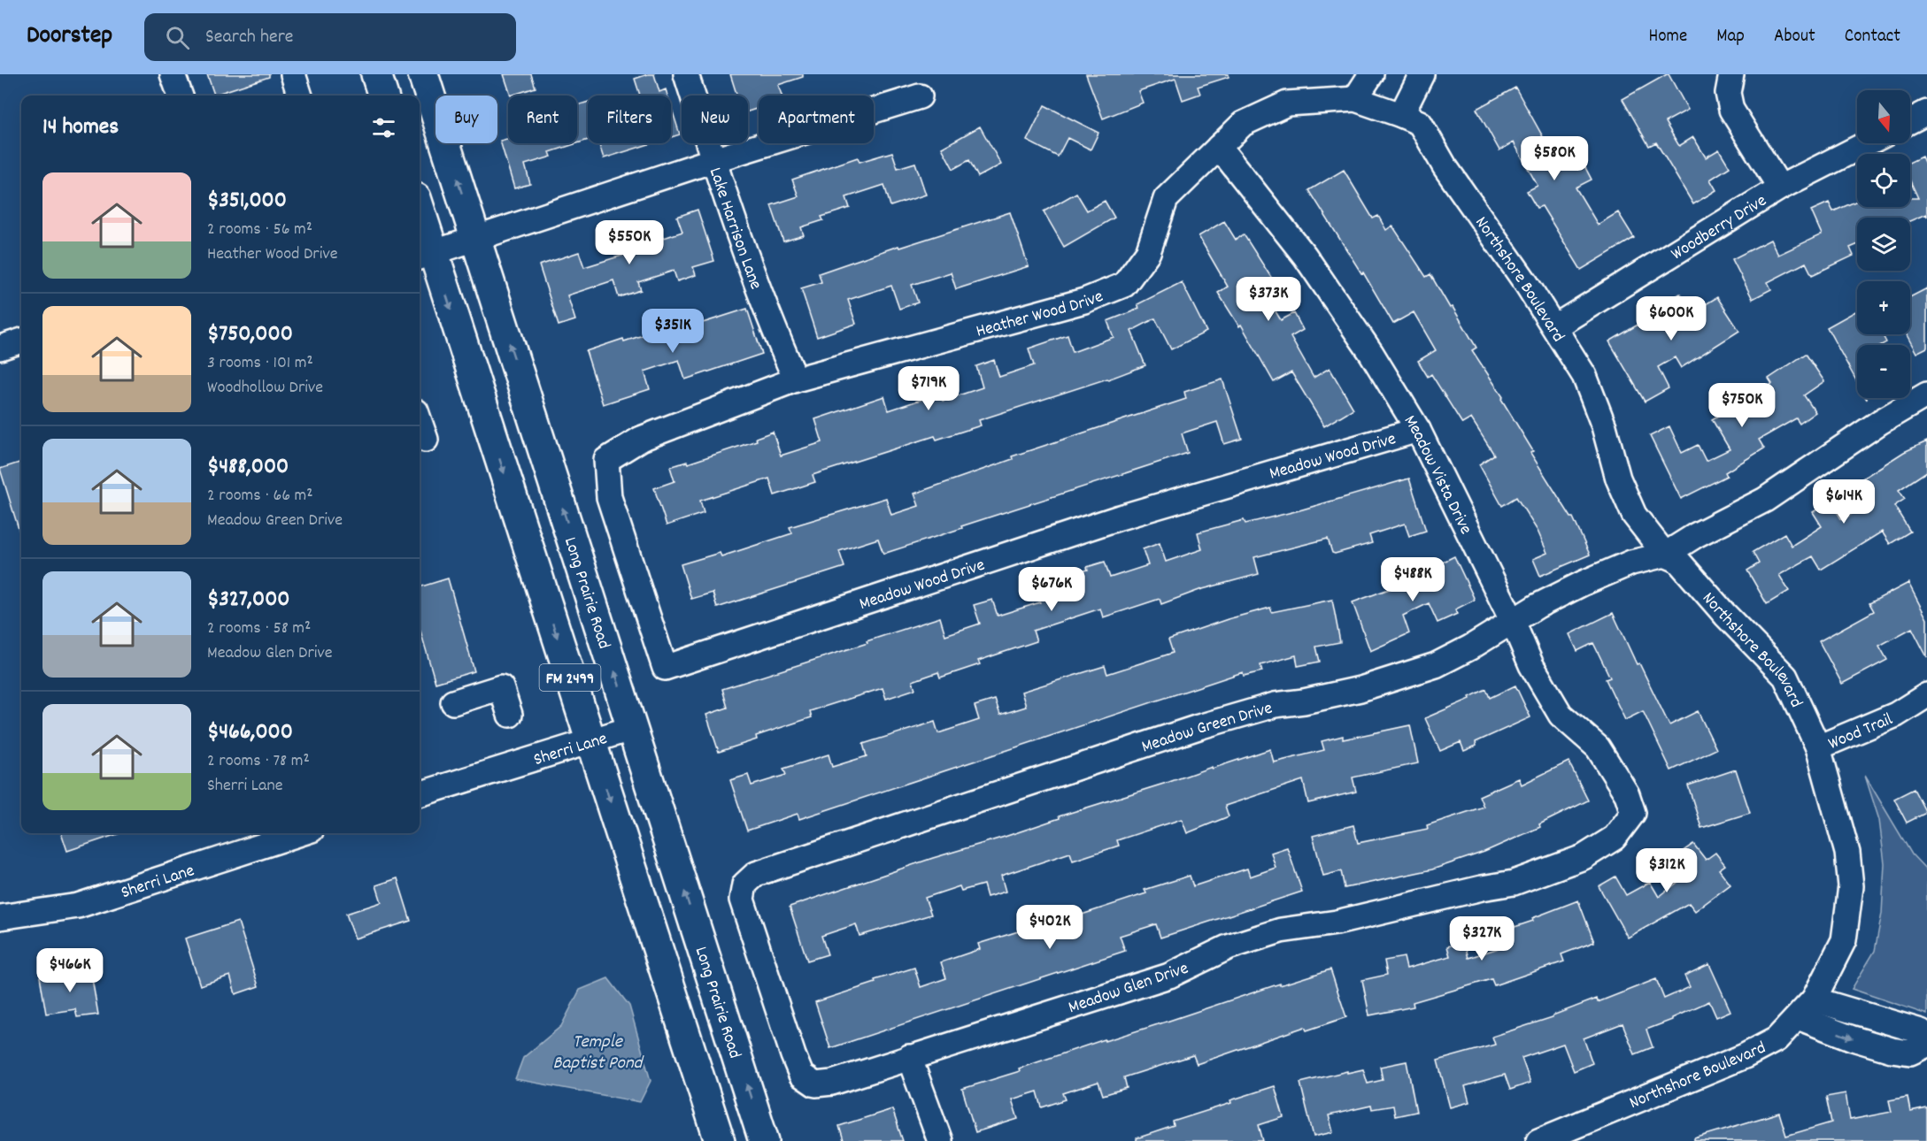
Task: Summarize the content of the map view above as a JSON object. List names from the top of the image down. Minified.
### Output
{"streets":{"main road":["Long Prairie Road","FM 2499"],"street":["Woodberry Drive","Lake Harrison Lane","Northshore Boulevard","Heather Wood Drive","Meadow Wood Drive","Meadow Vista Drive","Meadow Green Drive","Wood Trail","Sherri Lane","Meadow Glen Drive"]},"crossings":[["Woodberry Drive","Northshore Boulevard"],["Lake Harrison Lane","Heather Wood Drive"],["Northshore Boulevard","Heather Wood Drive"],["Northshore Boulevard","Meadow Green Drive"],["Northshore Boulevard","Wood Trail"],["Heather Wood Drive","Meadow Wood Drive"],["Heather Wood Drive","Meadow Vista Drive"],["Meadow Wood Drive","Meadow Vista Drive"],["Meadow Vista Drive","Meadow Green Drive"],["Meadow Vista Drive","Meadow Glen Drive"],["Long Prairie Road","Sherri Lane"],["FM 2499","Sherri Lane"],["Meadow Green Drive","Meadow Glen Drive"]],"water":["Temple Baptist Pond"],"north":"bottom","page":{"header":"Doorstep","search":"Search here","nav":["Home","Map","About","Contact"],"map_buttons":["+","−"],"chip":["Buy","Rent","Filters","New","Apartment"],"heading":"14 homes","price":["$580K","$550K","$373K","$600K","$351K","$719K","$750K","$614K","$488K","$676K","$312K","$402K","$327K","$466K"],"list":[{"name":"$351,000","note":"2 rooms · 56 m² · Heather Wood Drive"},{"name":"$750,000","note":"3 rooms · 101 m² · Woodhollow Drive"},{"name":"$488,000","note":"2 rooms · 66 m² · Meadow Green Drive"},{"name":"$327,000","note":"2 rooms · 58 m² · Meadow Glen Drive"},{"name":"$466,000","note":"2 rooms · 78 m² · Sherri Lane"}]}}
